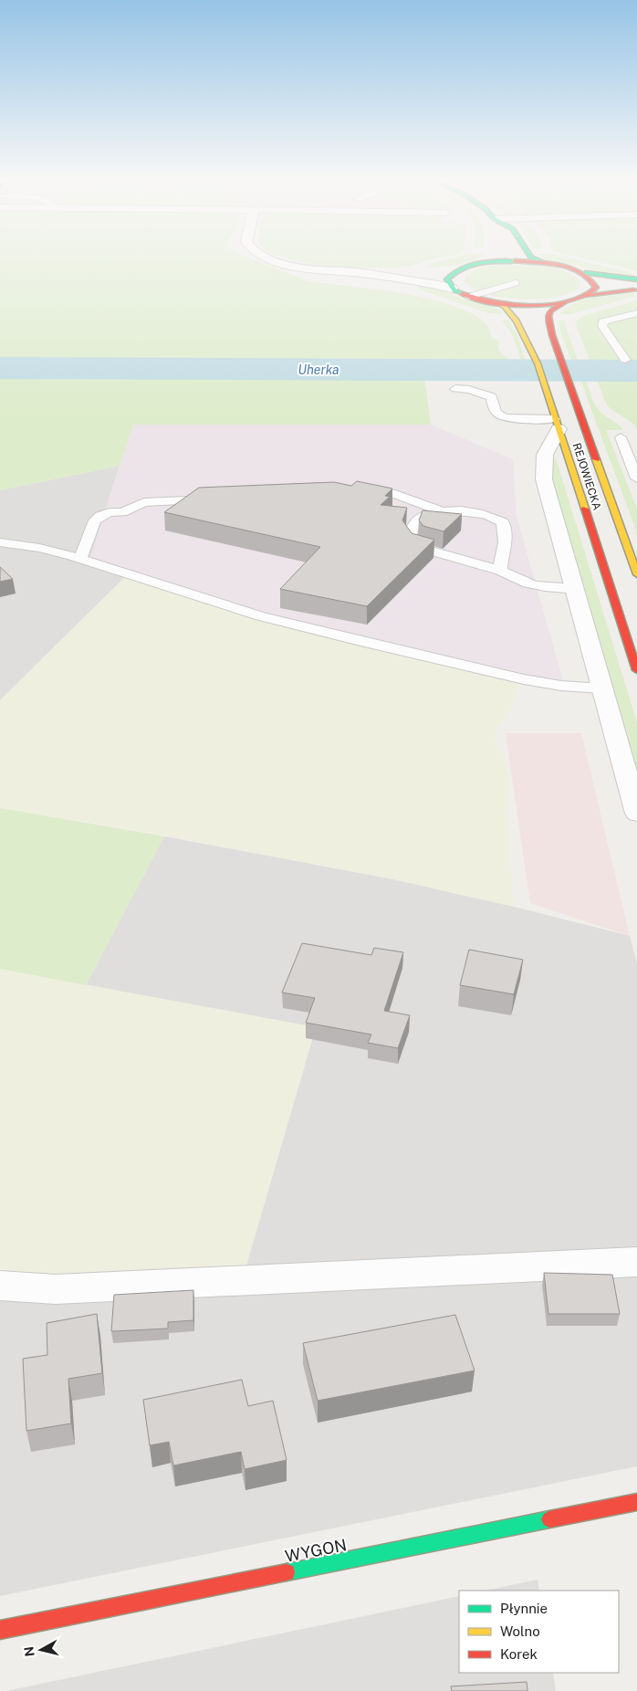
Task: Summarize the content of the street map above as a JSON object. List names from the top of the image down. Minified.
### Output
{"streets":{"main road":["REJOWIECKA","WYGON"]},"water":["Uherka"],"legend":["Płynnie","Wolno","Korek"],"north":"left"}
